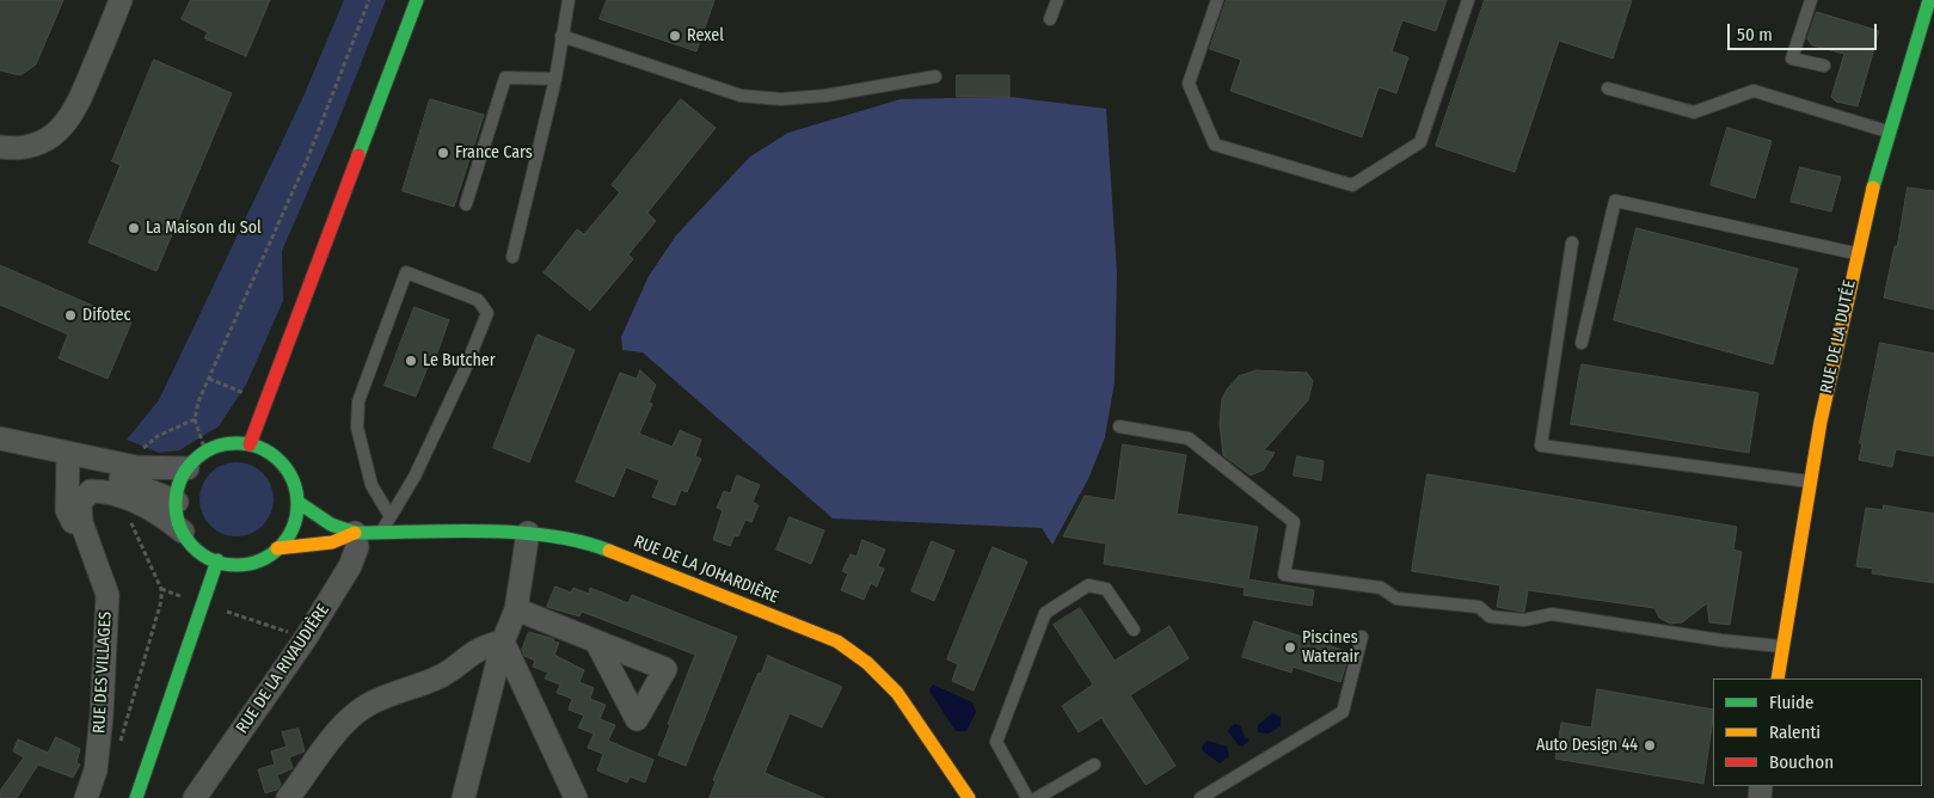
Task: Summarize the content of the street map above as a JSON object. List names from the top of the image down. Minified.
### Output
{"streets":{"street":["RUE DE LA DUTÉE","RUE DE LA JOHARDIÈRE","RUE DE LA RIVAUDIÈRE","RUE DES VILLAGES"]},"crossings":[["RUE DE LA JOHARDIÈRE","RUE DE LA RIVAUDIÈRE"]],"places":["Rexel","France Cars","La Maison du Sol","Difotec","Le Butcher","Piscines Waterair","Auto Design 44"],"legend":["Fluide","Ralenti","Bouchon"],"scale_bar":"50 m"}
